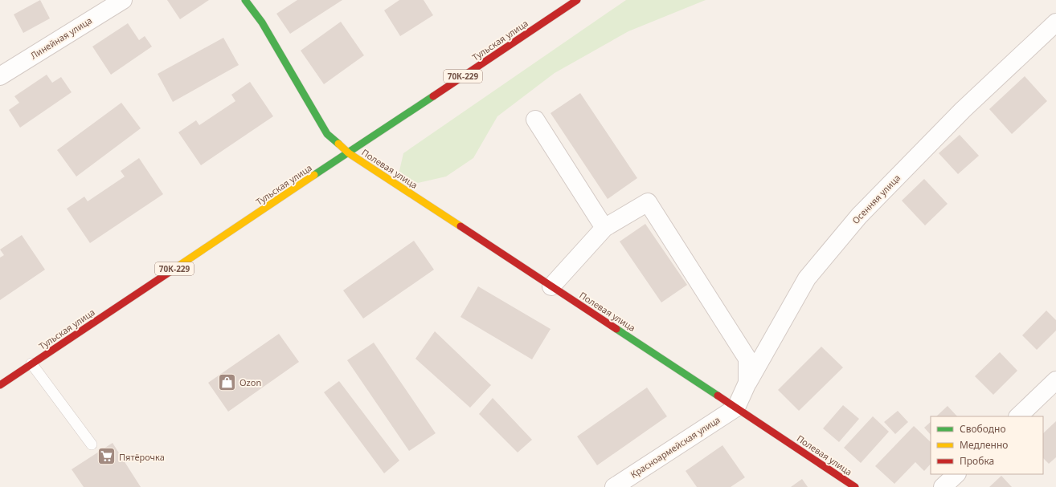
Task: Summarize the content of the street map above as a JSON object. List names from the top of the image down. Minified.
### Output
{"streets":{"street":["Линейная улица","Тульская улица","70К-229","Полевая улица","Осенняя улица","Красноармейская улица"]},"crossings":[["Тульская улица","Полевая улица"],["Полевая улица","Осенняя улица"],["Полевая улица","Красноармейская улица"],["Осенняя улица","Красноармейская улица"]],"places":{"shop":["Ozon"],"supermarket":["Пятёрочка"]},"legend":["Свободно","Медленно","Пробка"]}
